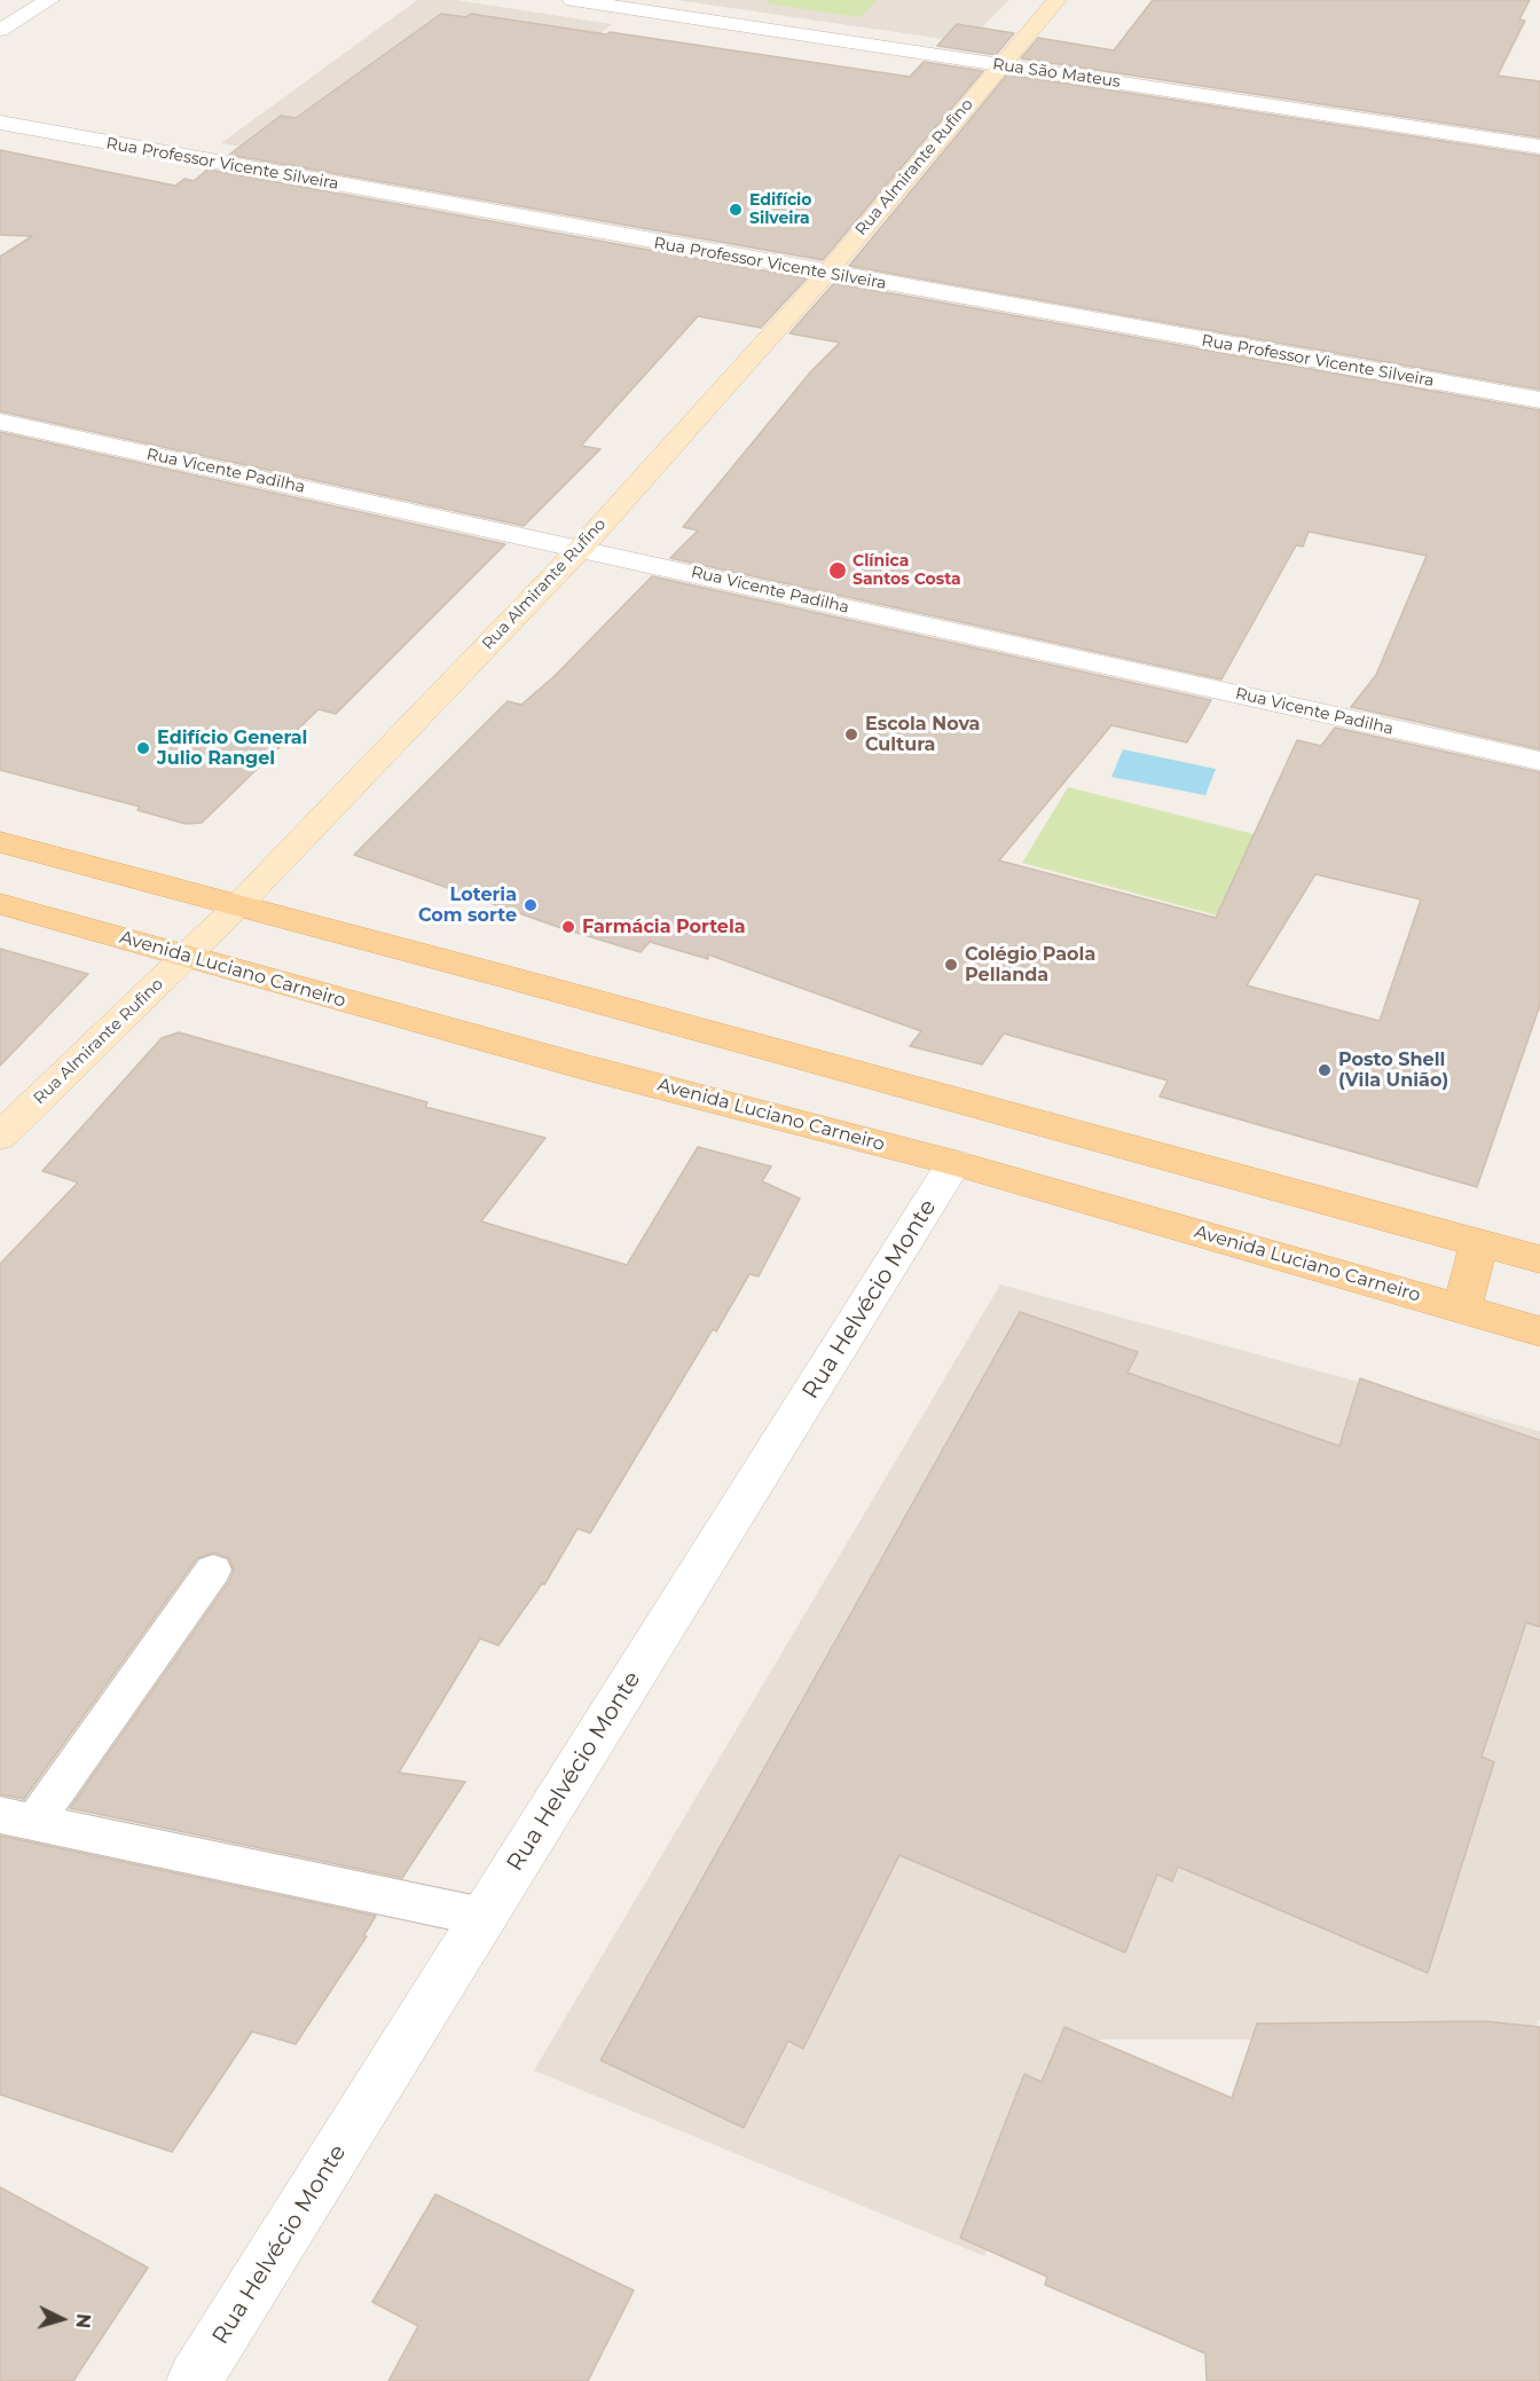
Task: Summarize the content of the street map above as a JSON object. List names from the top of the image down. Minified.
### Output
{"streets":{"main road":["Avenida Luciano Carneiro"],"street":["Rua São Mateus","Rua Professor Vicente Silveira","Rua Almirante Rufino","Rua Vicente Padilha","Rua Helvécio Monte"]},"crossings":[["Rua São Mateus","Rua Almirante Rufino"],["Rua Professor Vicente Silveira","Rua Almirante Rufino"],["Rua Almirante Rufino","Rua Vicente Padilha"],["Rua Almirante Rufino","Avenida Luciano Carneiro"],["Avenida Luciano Carneiro","Rua Helvécio Monte"]],"places":["Edifício Silveira","Clínica Santos Costa","Escola Nova Cultura","Edifício General Julio Rangel","Loteria Com sorte","Farmácia Portela","Colégio Paola Pellanda","Posto Shell (Vila União)"],"north":"right"}
